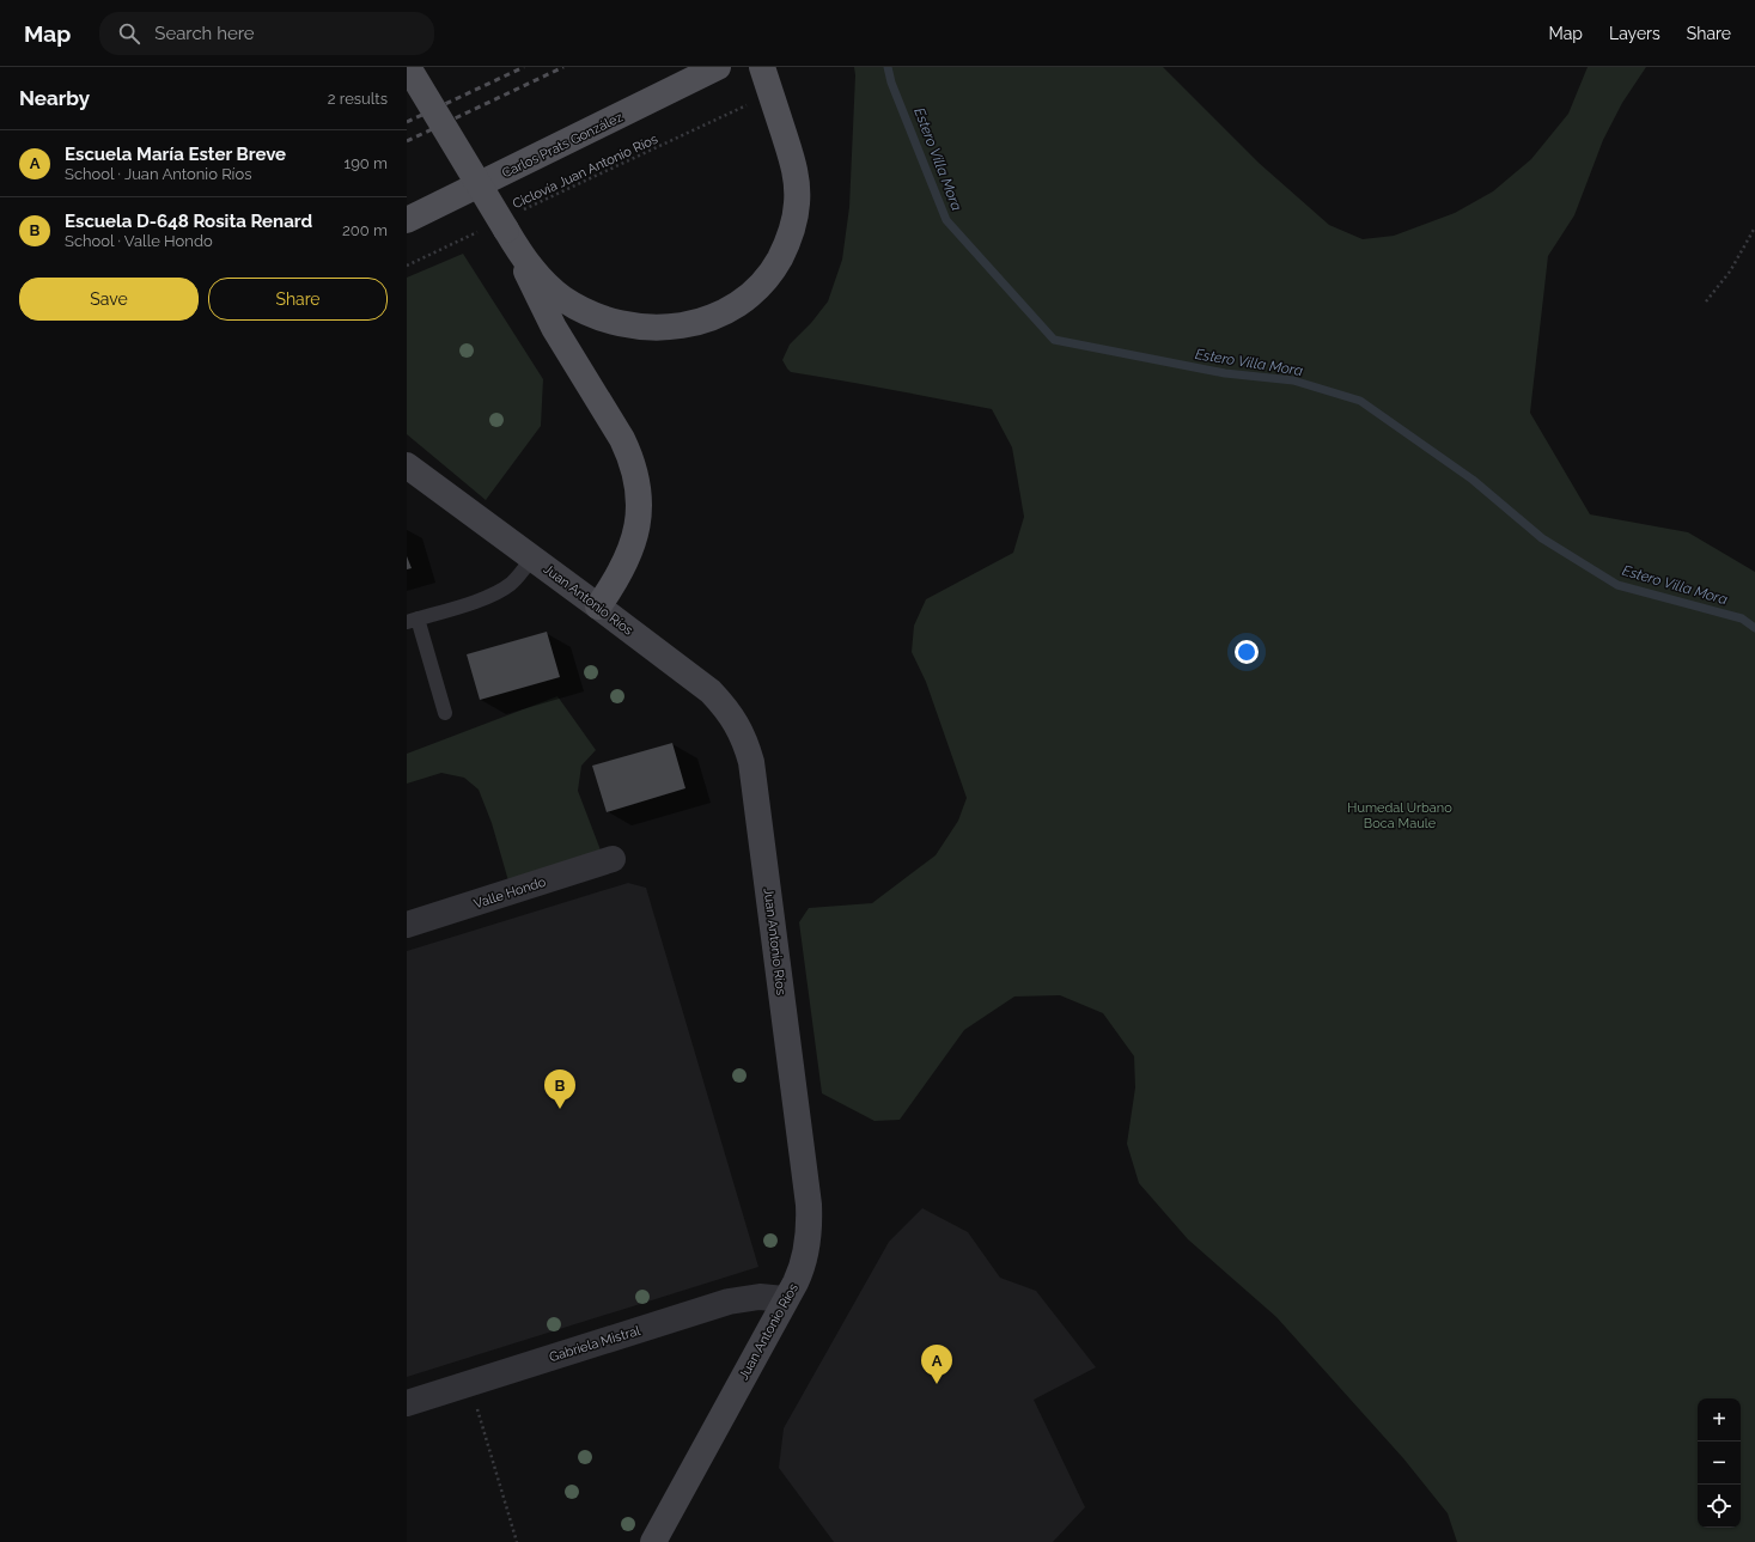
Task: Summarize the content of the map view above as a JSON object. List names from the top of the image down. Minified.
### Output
{"streets":{"main road":["Carlos Prats González"],"street":["Juan Antonio Ríos","Valle Hondo","Gabriela Mistral"],"path":["Ciclovía Juan Antonio Ríos"]},"crossings":[["Juan Antonio Ríos","Gabriela Mistral"]],"water":["Estero Villa Mora"],"parks":["Humedal Urbano Boca Maule"],"page":{"header":"Map","search":"Search here","nav":["Map","Layers","Share"],"heading":["Nearby","2 results"],"list":[{"mark":"A","name":"Escuela María Ester Breve","note":"School · Juan Antonio Ríos","value":"190 m"},{"mark":"B","name":"Escuela D-648 Rosita Renard","note":"School · Valle Hondo","value":"200 m"}],"buttons":["Save","Share"],"pins":["B","A"],"map_buttons":["+","−"]}}
